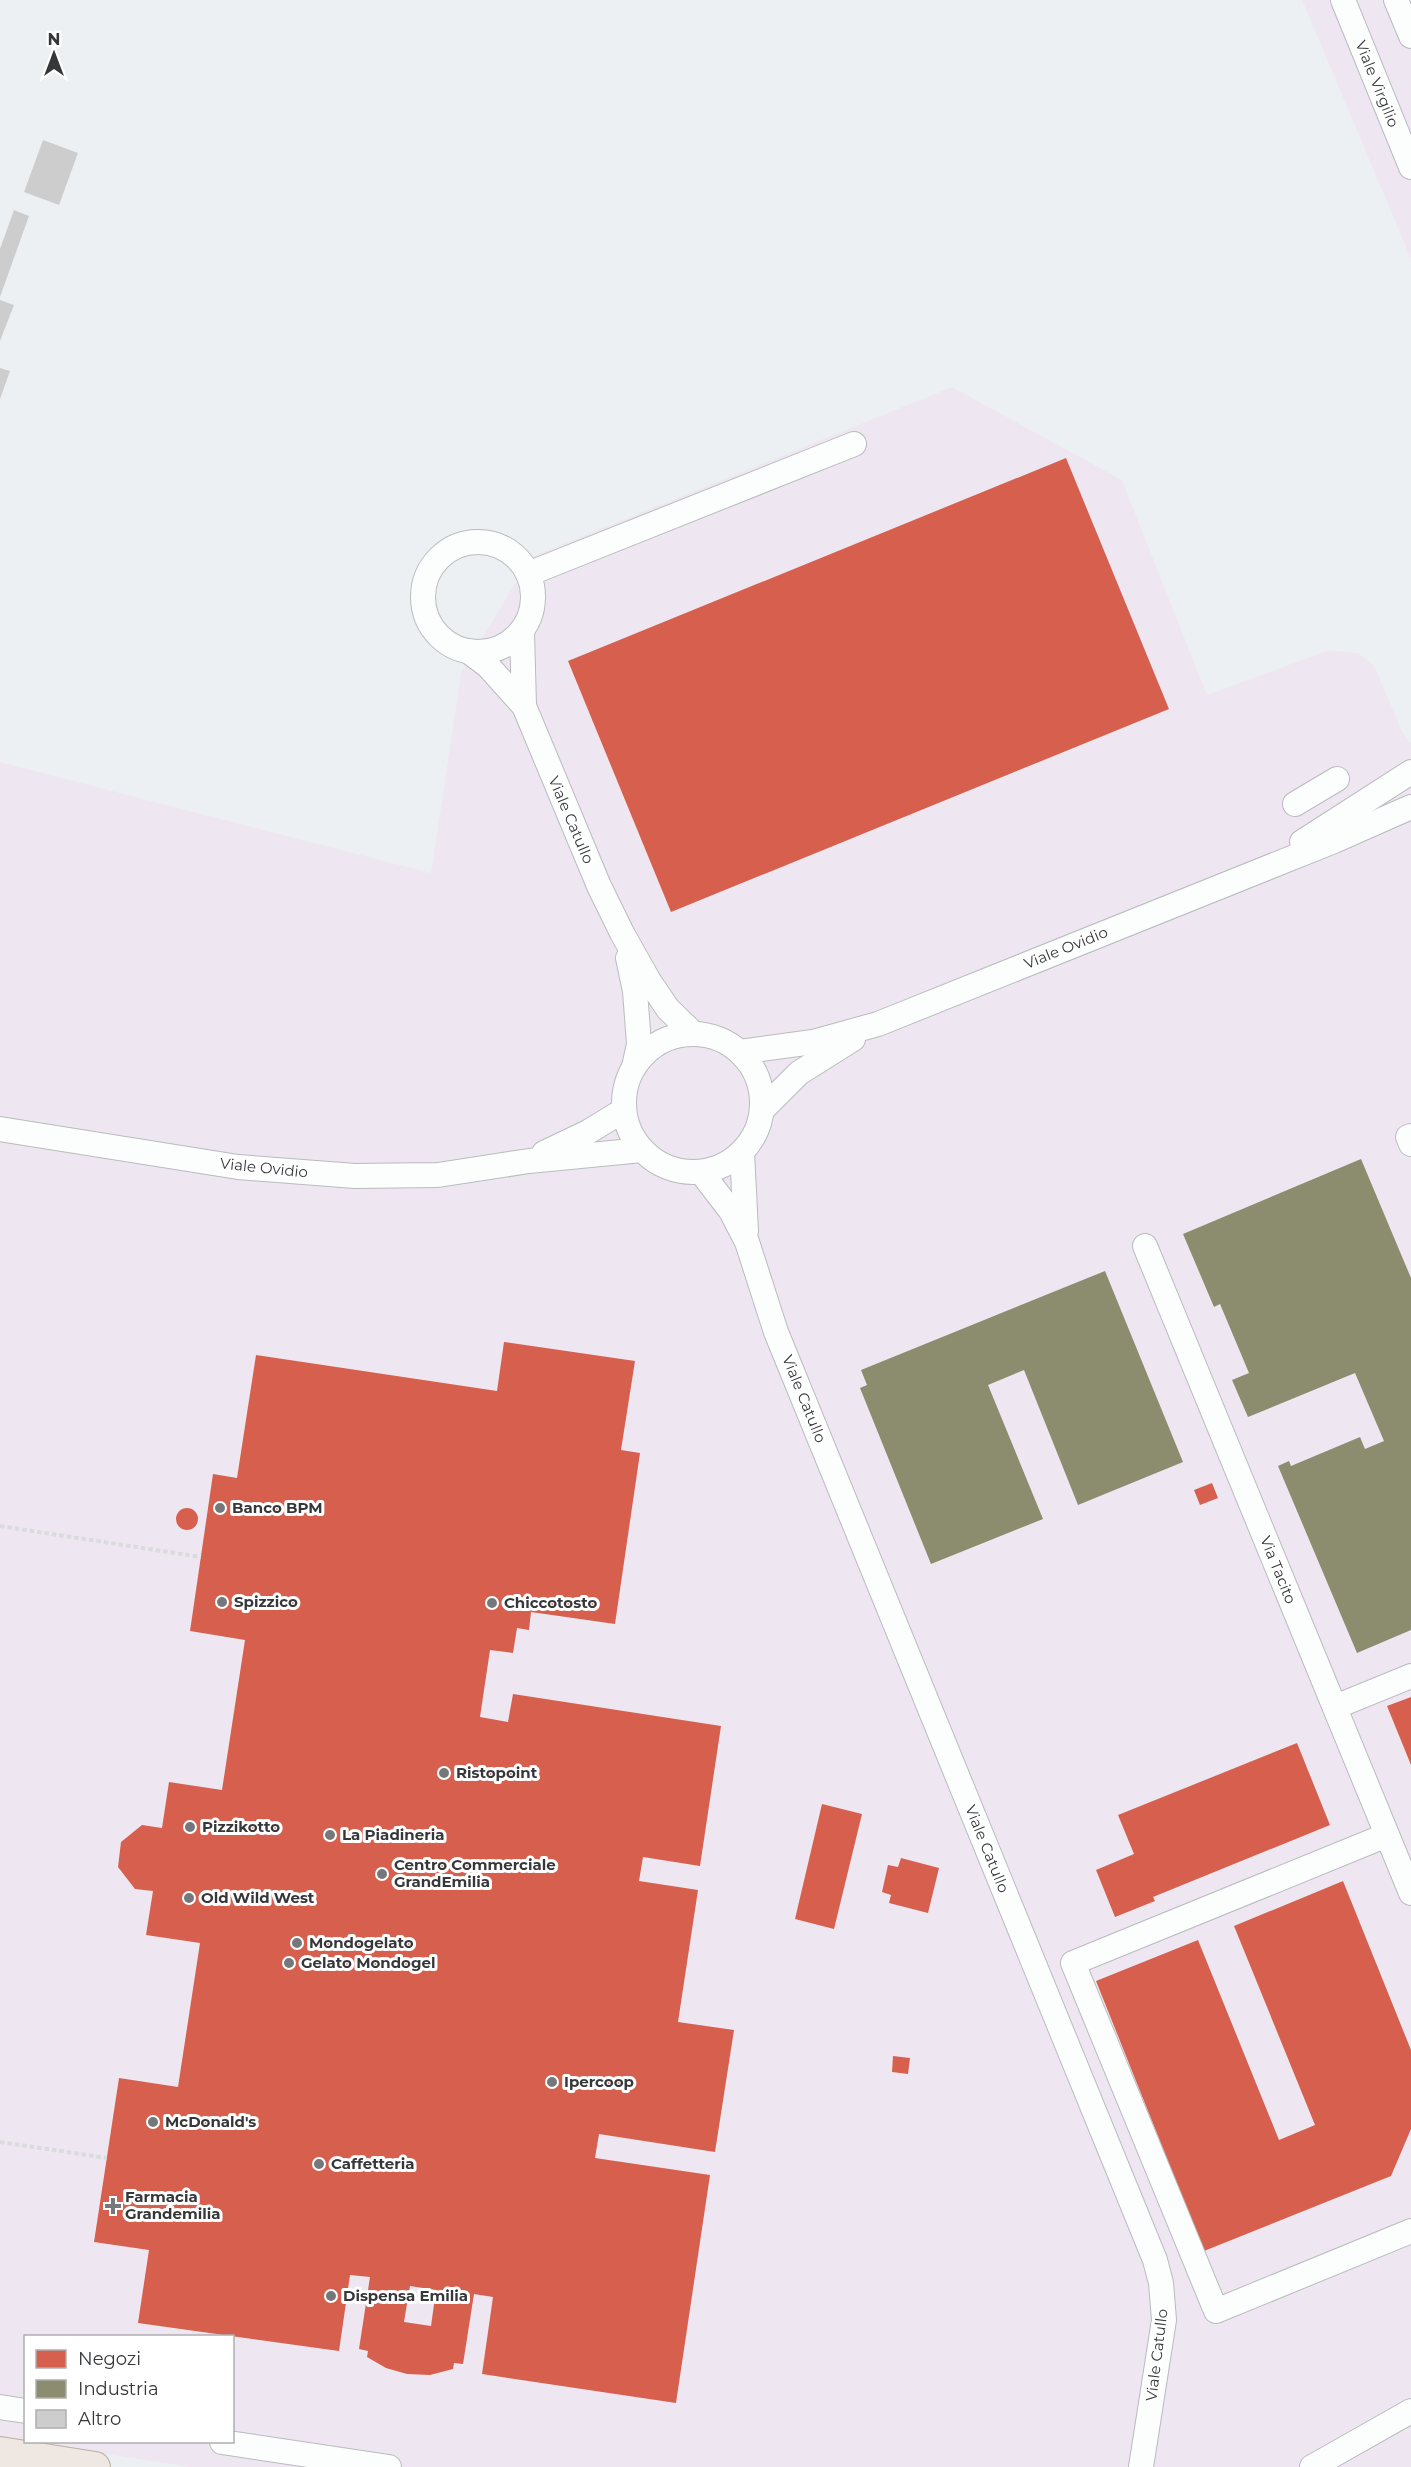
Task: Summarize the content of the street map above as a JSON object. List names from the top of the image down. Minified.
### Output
{"streets":{"street":["Viale Virgilio","Viale Catullo","Viale Ovidio","Via Tacito"]},"crossings":[["Viale Catullo","Viale Ovidio"]],"places":{"other":["Banco BPM","Spizzico","Chiccotosto","Ristopoint","Pizzikotto","La Piadineria","Centro Commerciale GrandEmilia","Old Wild West","Mondogelato","Gelato Mondogel","Ipercoop","McDonald's","Caffetteria","Dispensa Emilia"],"health":["Farmacia Grandemilia"]},"legend":["Negozi","Industria","Altro"],"north":"top"}
